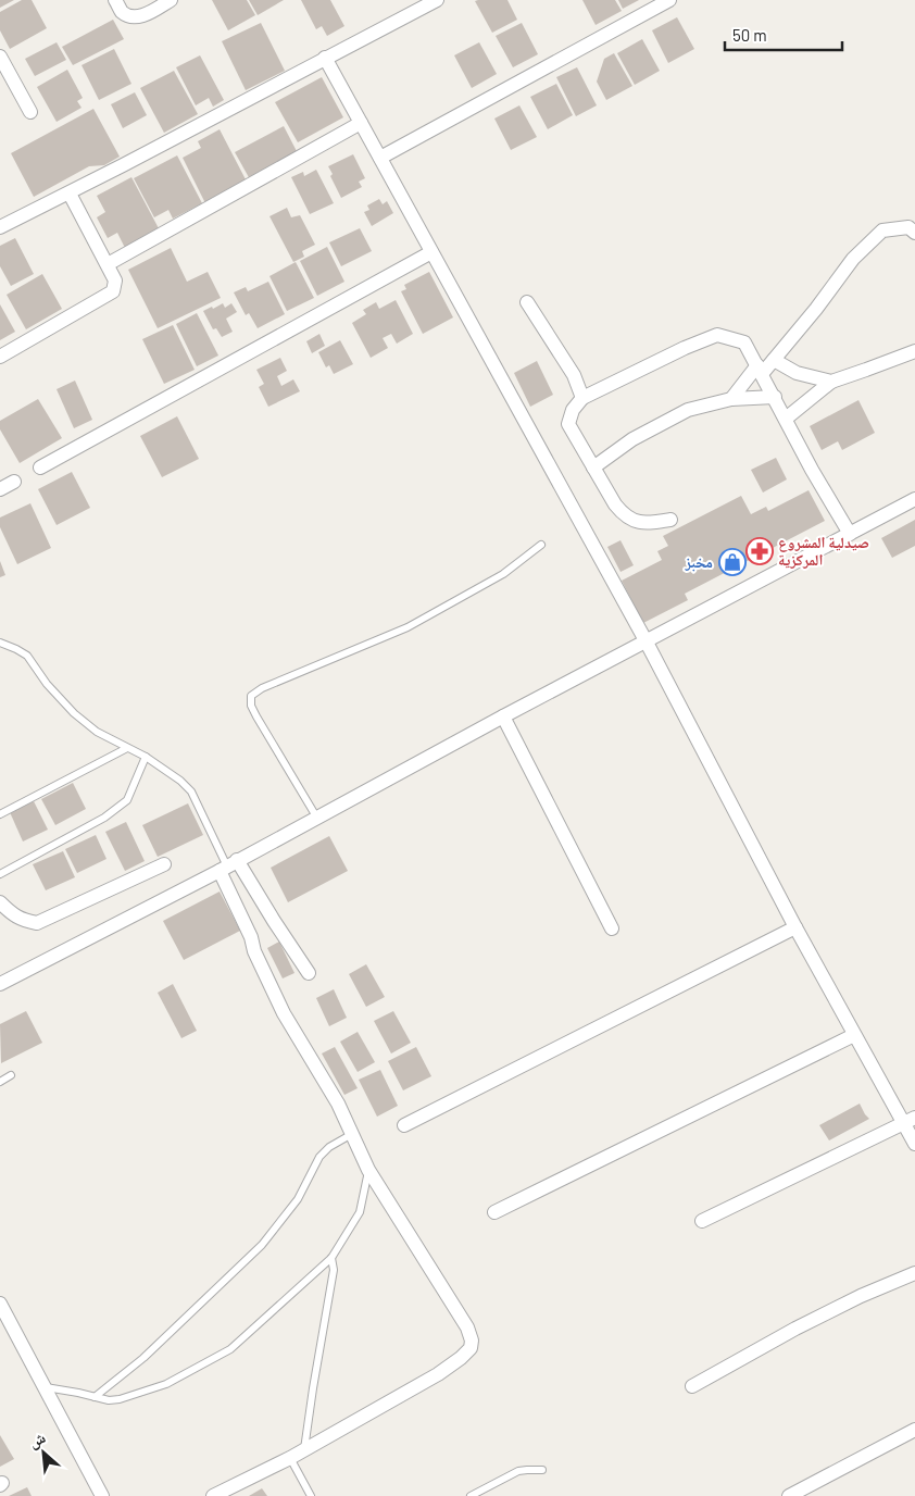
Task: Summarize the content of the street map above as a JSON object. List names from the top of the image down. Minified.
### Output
{"places":{"pharmacy":["صيدلية المشروع المركزية"],"shop":["مخبز"]},"scale_bar":"50 m","north":"top left"}
